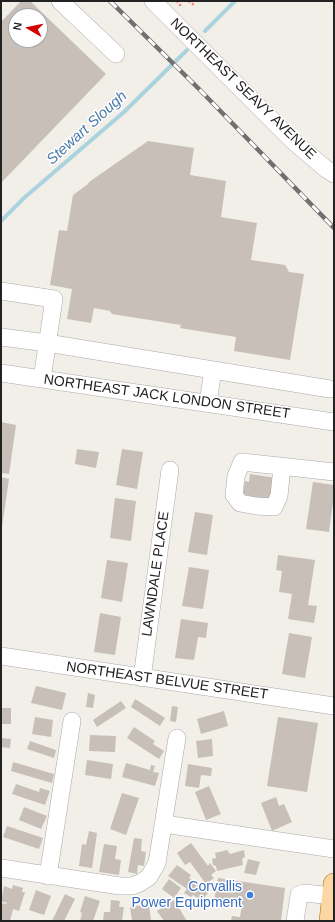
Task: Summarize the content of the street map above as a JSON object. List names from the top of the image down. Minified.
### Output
{"streets":{"street":["NORTHEAST SEAVY AVENUE","NORTHEAST JACK LONDON STREET","LAWNDALE PLACE","NORTHEAST BELVUE STREET"]},"crossings":[["LAWNDALE PLACE","NORTHEAST BELVUE STREET"]],"water":["Stewart Slough"],"places":["Corvallis Power Equipment"],"north":"left"}
